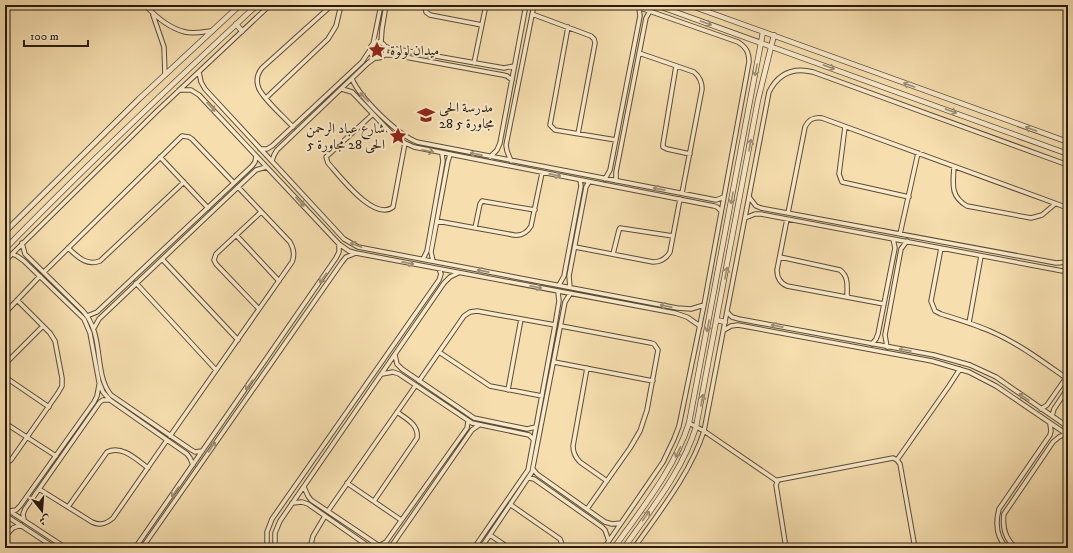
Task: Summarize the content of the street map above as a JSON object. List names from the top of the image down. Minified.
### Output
{"places":{"place":["ميدان لولوة","شارع عباد الرحمن الحى 28 مجاورة 5"],"school or university":["مدرسة الحى 28 مجاورة 5"]},"scale_bar":"100 m","north":"bottom"}
